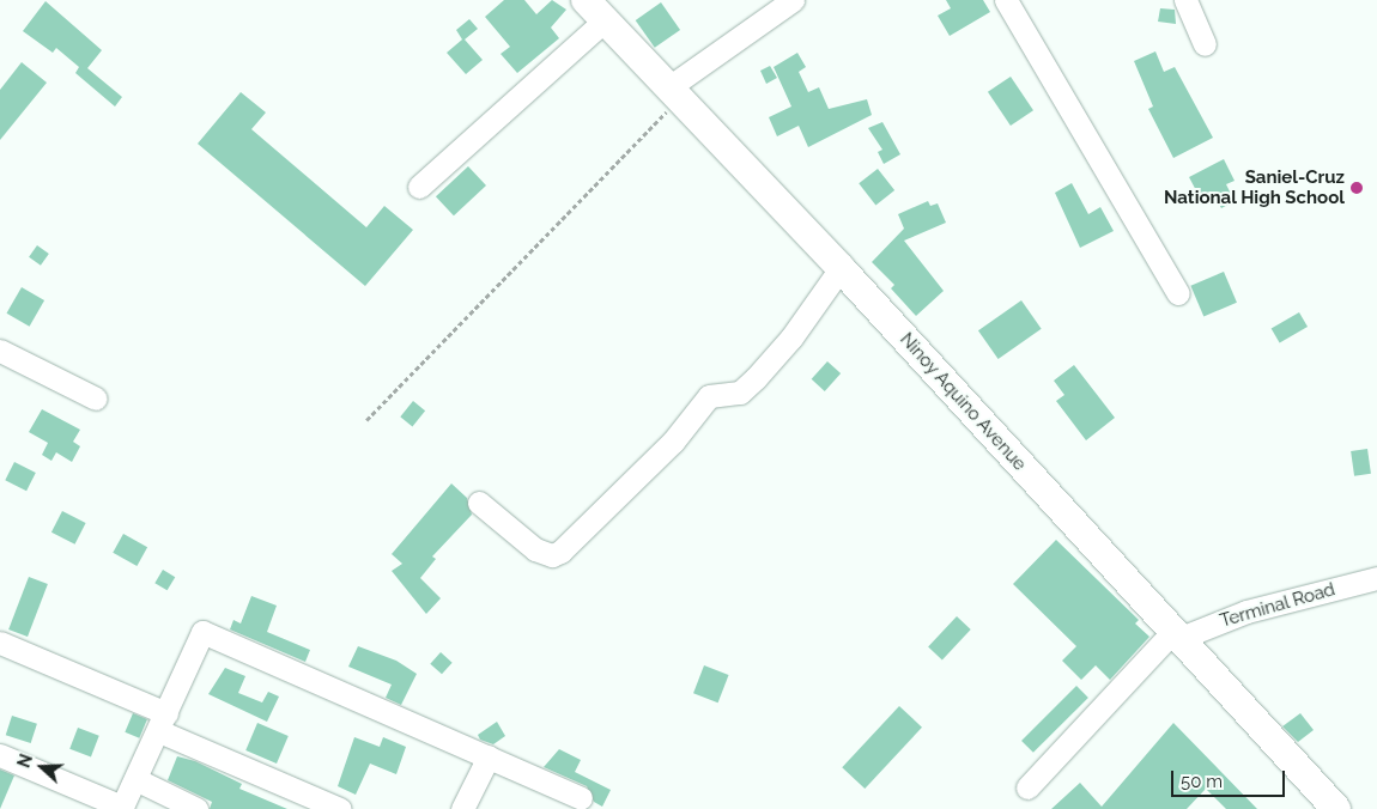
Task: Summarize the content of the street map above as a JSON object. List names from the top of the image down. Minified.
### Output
{"streets":{"main road":["Ninoy Aquino Avenue"],"street":["Terminal Road"]},"crossings":[["Ninoy Aquino Avenue","Terminal Road"]],"places":["Saniel-Cruz National High School"],"scale_bar":"50 m","north":"left"}
